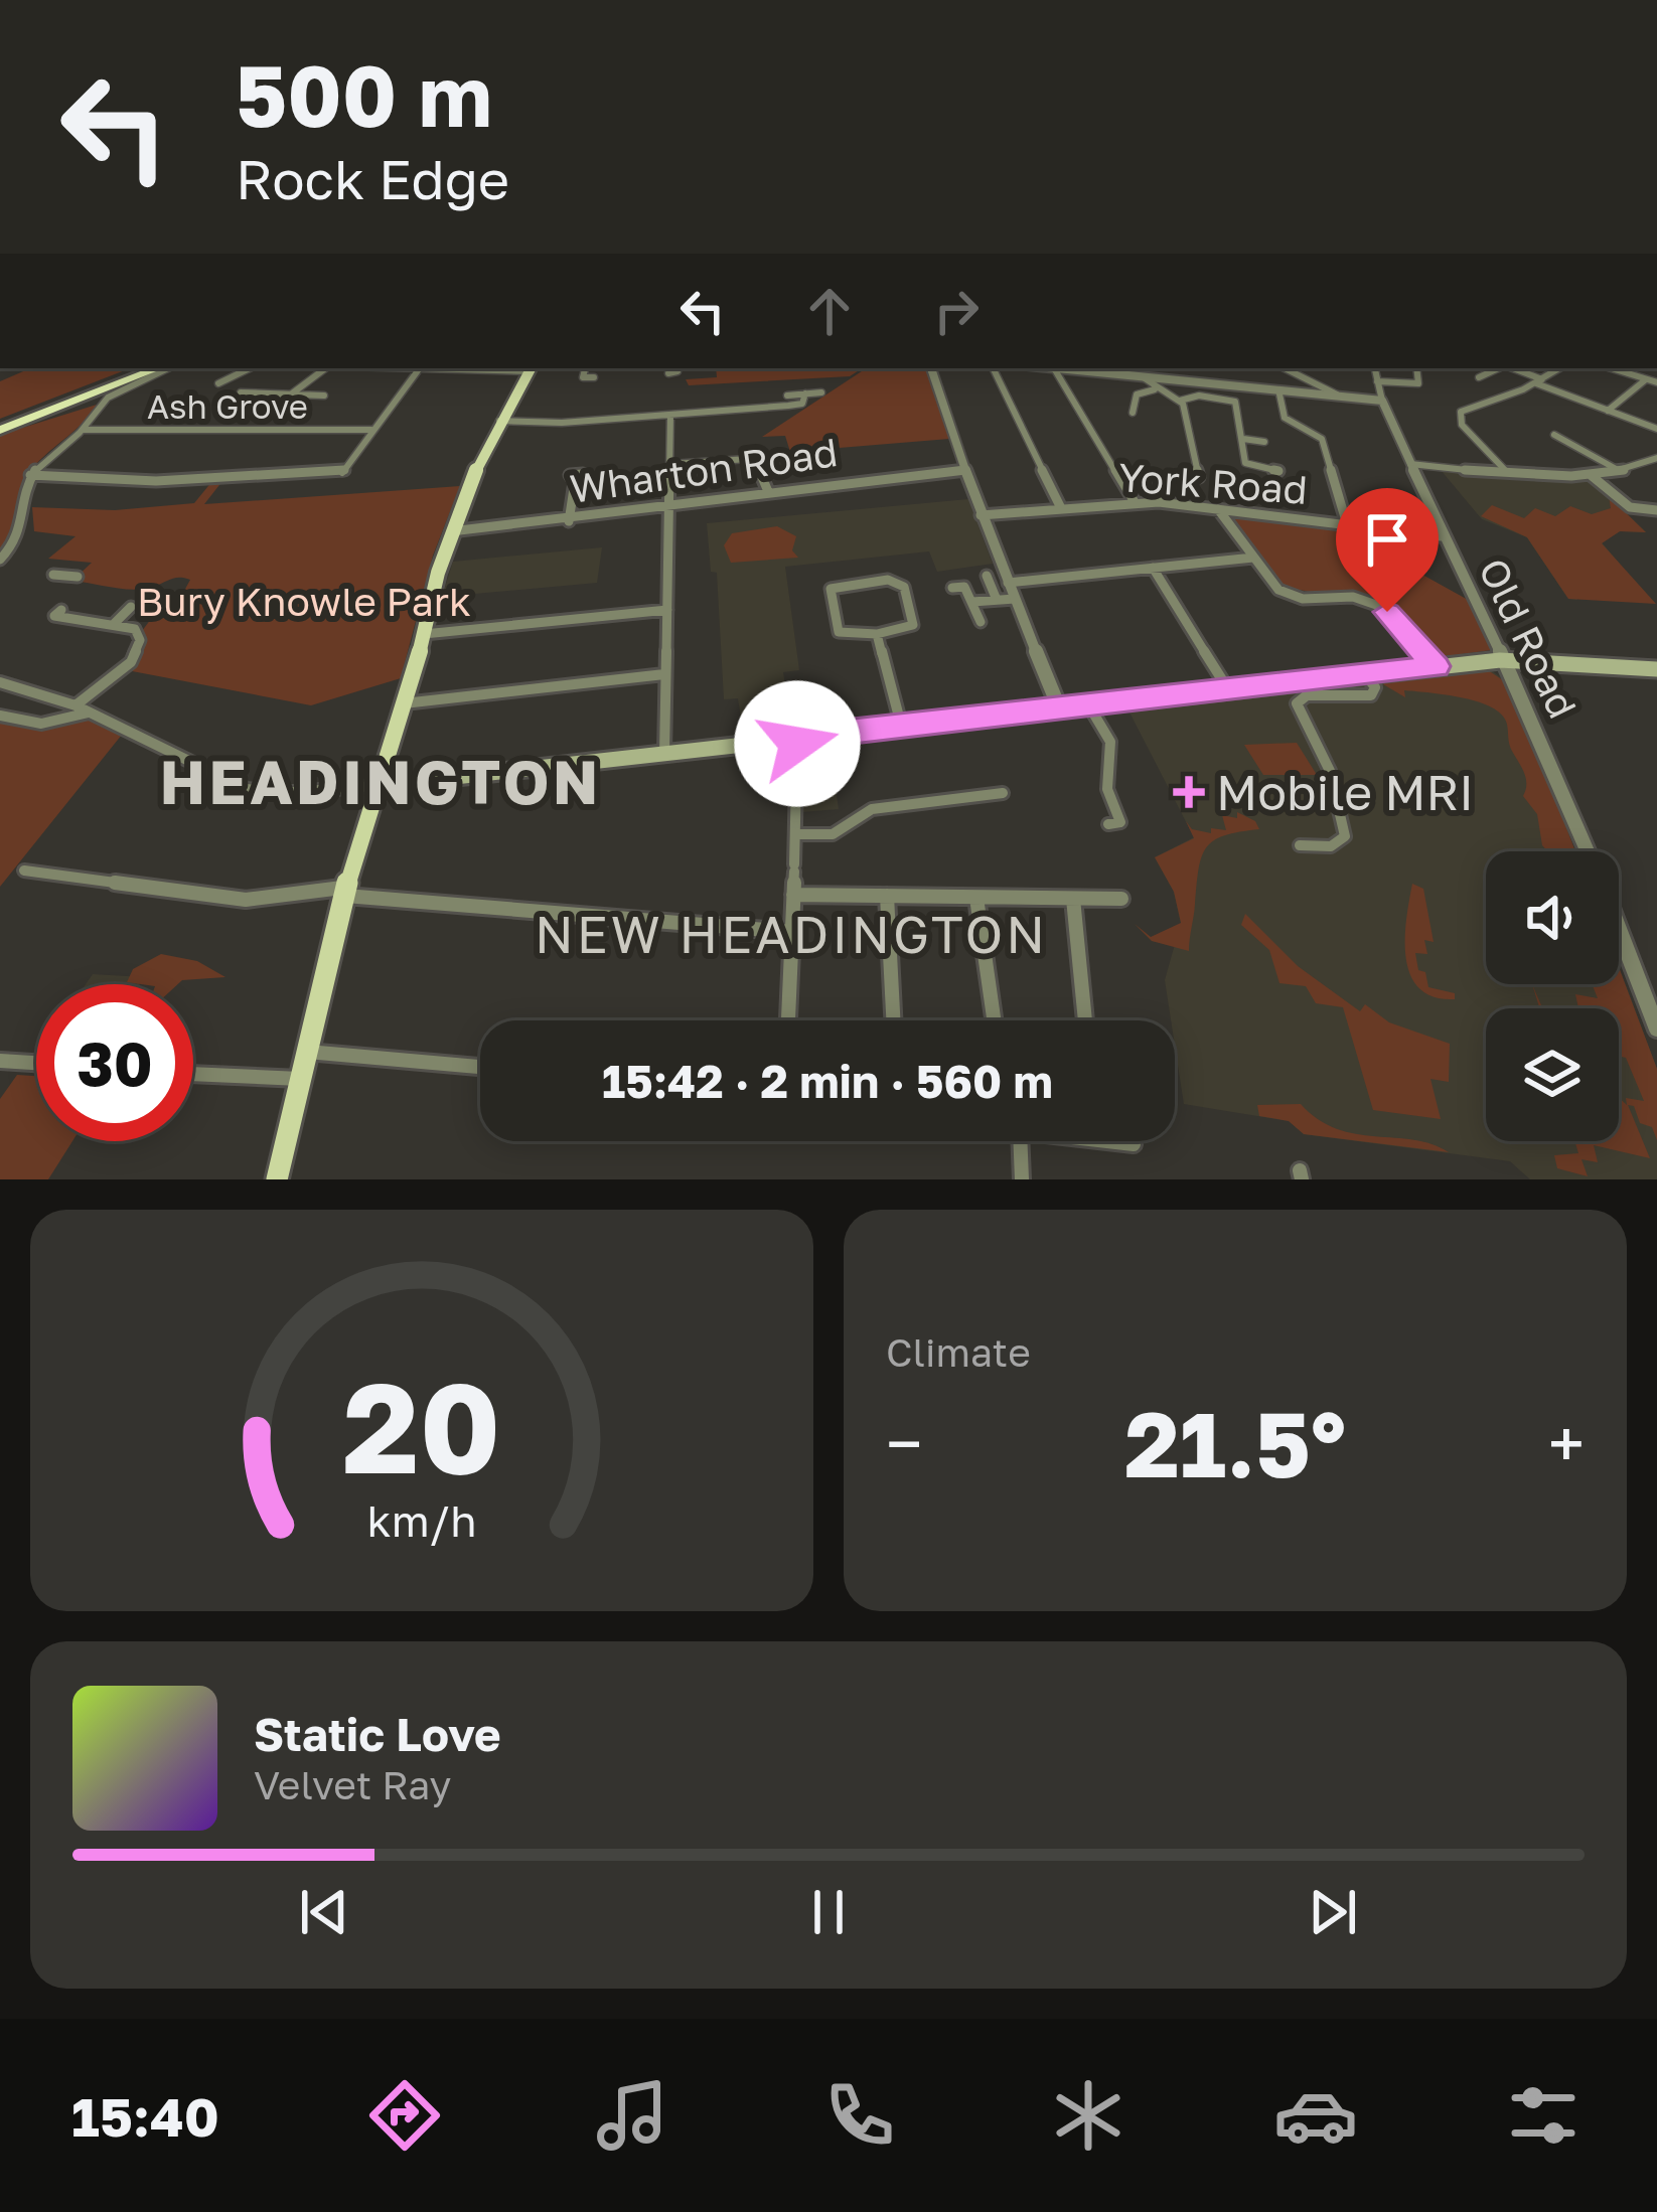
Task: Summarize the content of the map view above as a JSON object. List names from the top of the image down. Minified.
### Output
{"streets":{"street":["Ash Grove","Wharton Road","York Road","Old Road"]},"crossings":[["York Road","Old Road"]],"districts":["HEADINGTON","NEW HEADINGTON"],"parks":["Bury Knowle Park"],"places":{"health":["Mobile MRI"]},"page":{"turn":["500 m","Rock Edge"],"limit":"30","trip":"15:42 · 2 min · 560 m","tile":"Climate","heat":["−","21.5°","+"],"song":["Static Love","Velvet Ray"],"tabs":"15:40","gauge":["20","km/h"]}}
